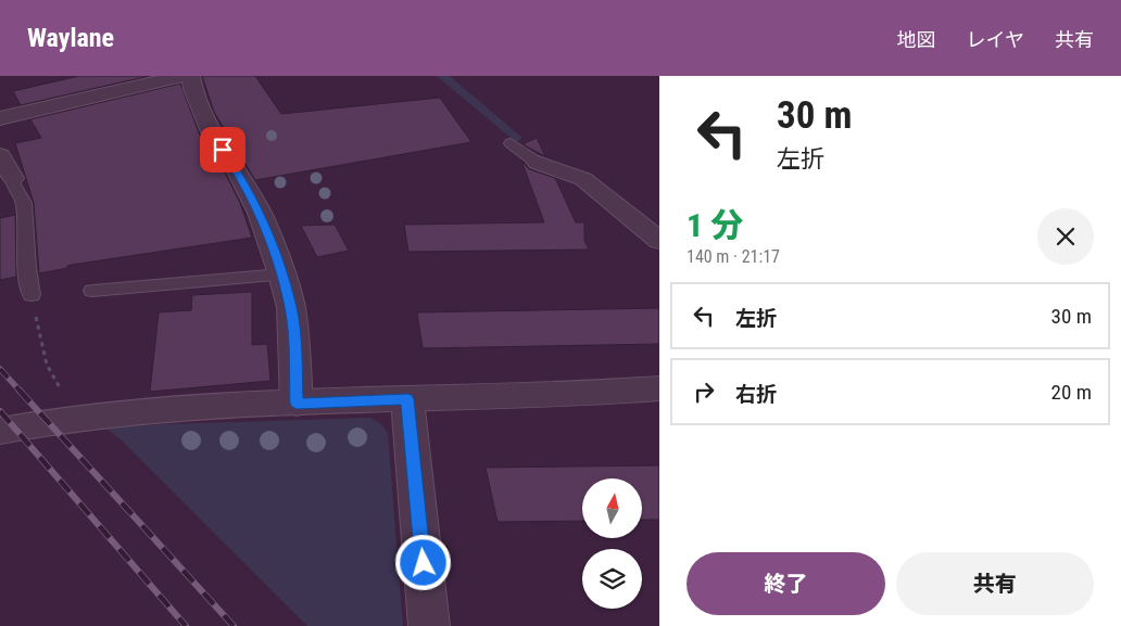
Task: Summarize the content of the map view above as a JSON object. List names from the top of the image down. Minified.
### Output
{"north":"top","page":{"header":"Waylane","nav":["地図","レイヤ","共有"],"turn":["30 m","左折"],"heading":["1 分","140 m · 21:17"],"list":[{"name":"左折","value":"30 m"},{"name":"右折","value":"20 m"}],"buttons":["終了","共有"]}}
